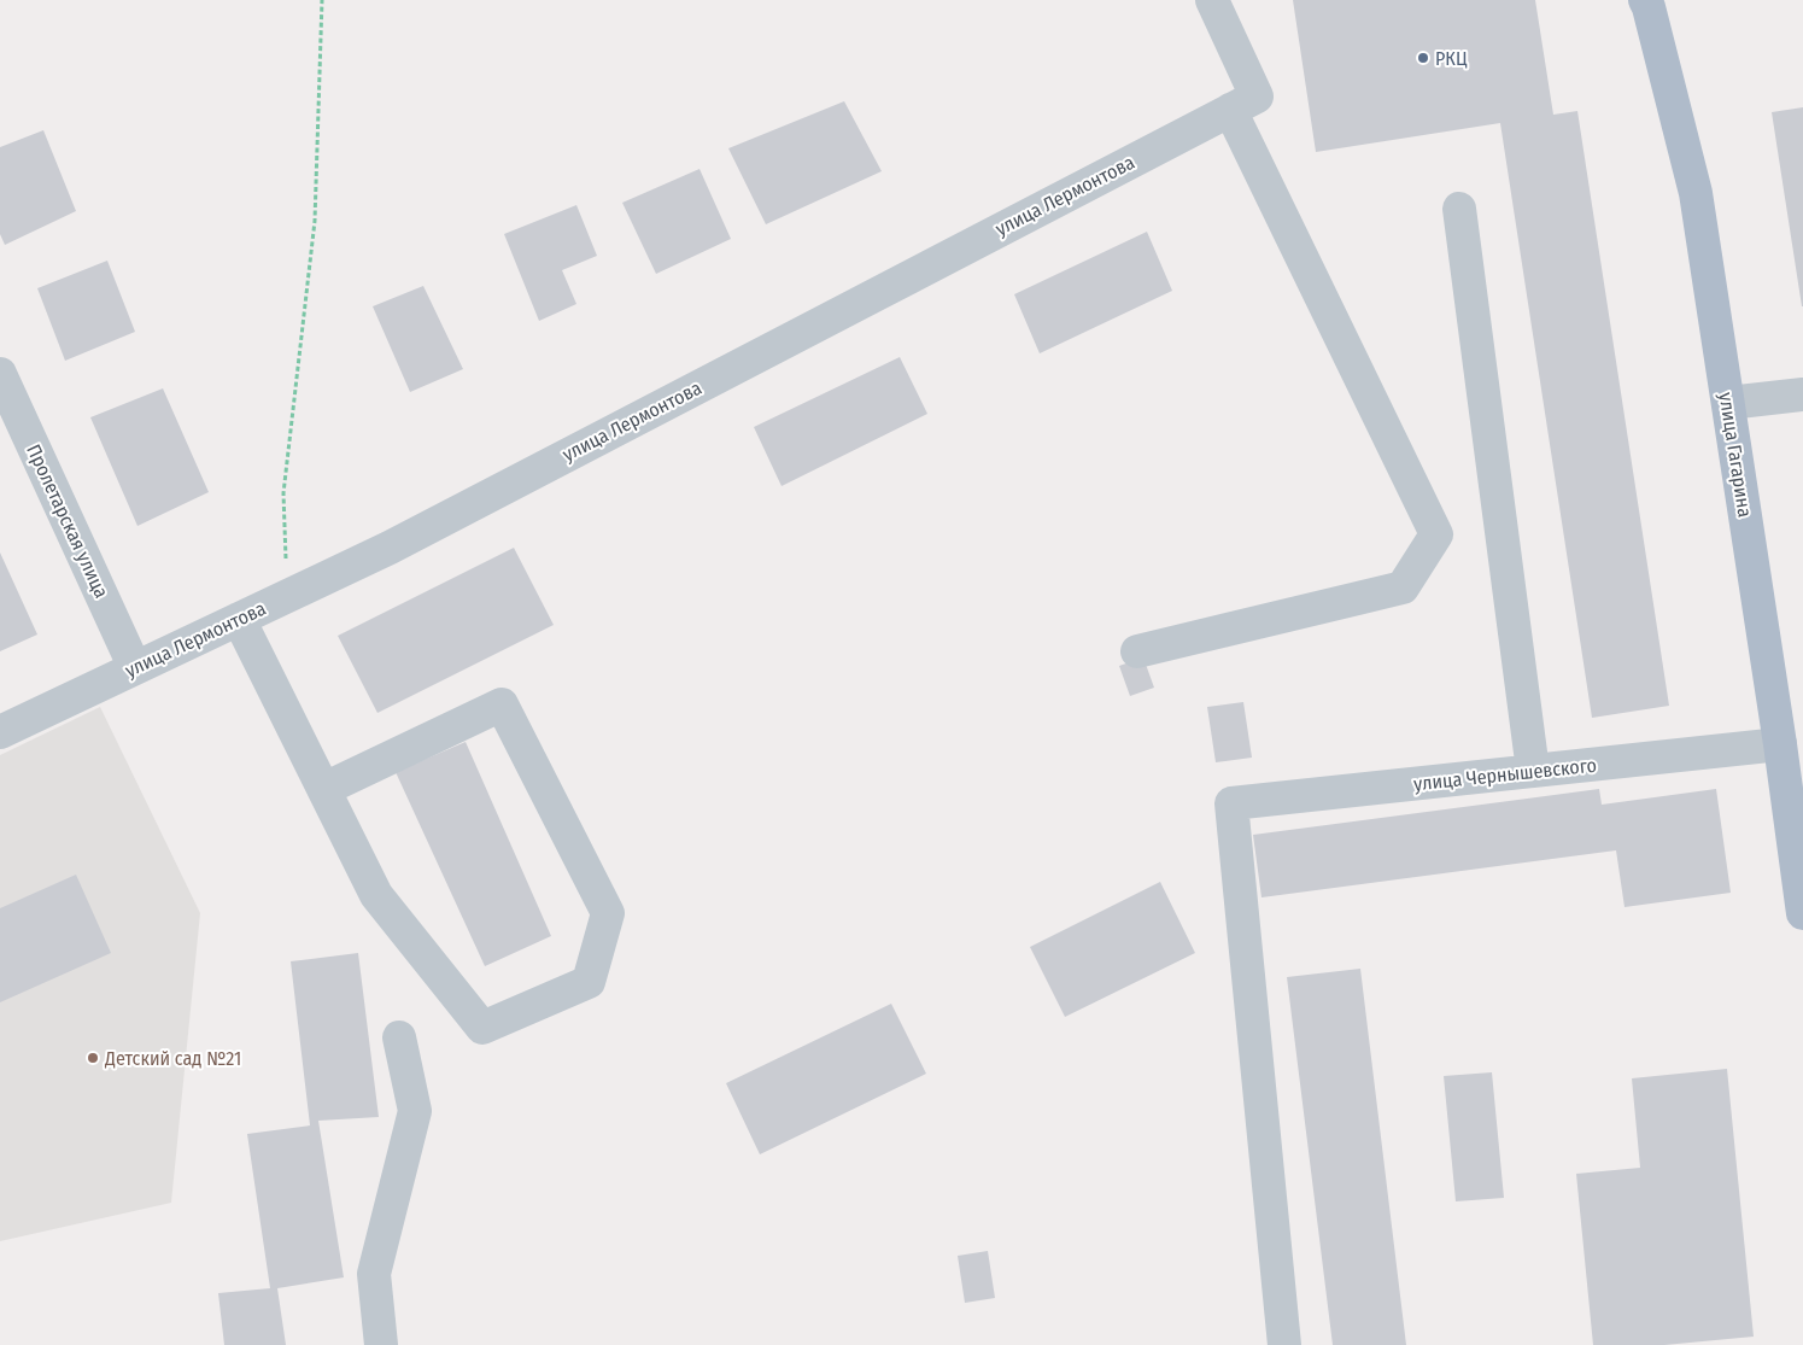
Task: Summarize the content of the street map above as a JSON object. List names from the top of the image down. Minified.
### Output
{"streets":{"main road":["улица Гагарина"],"street":["улица Лермонтова","Пролетарская улица","улица Чернышевского"]},"crossings":[["улица Лермонтова","Пролетарская улица"],["улица Гагарина","улица Чернышевского"]],"places":["РКЦ","Детский сад №21"]}
